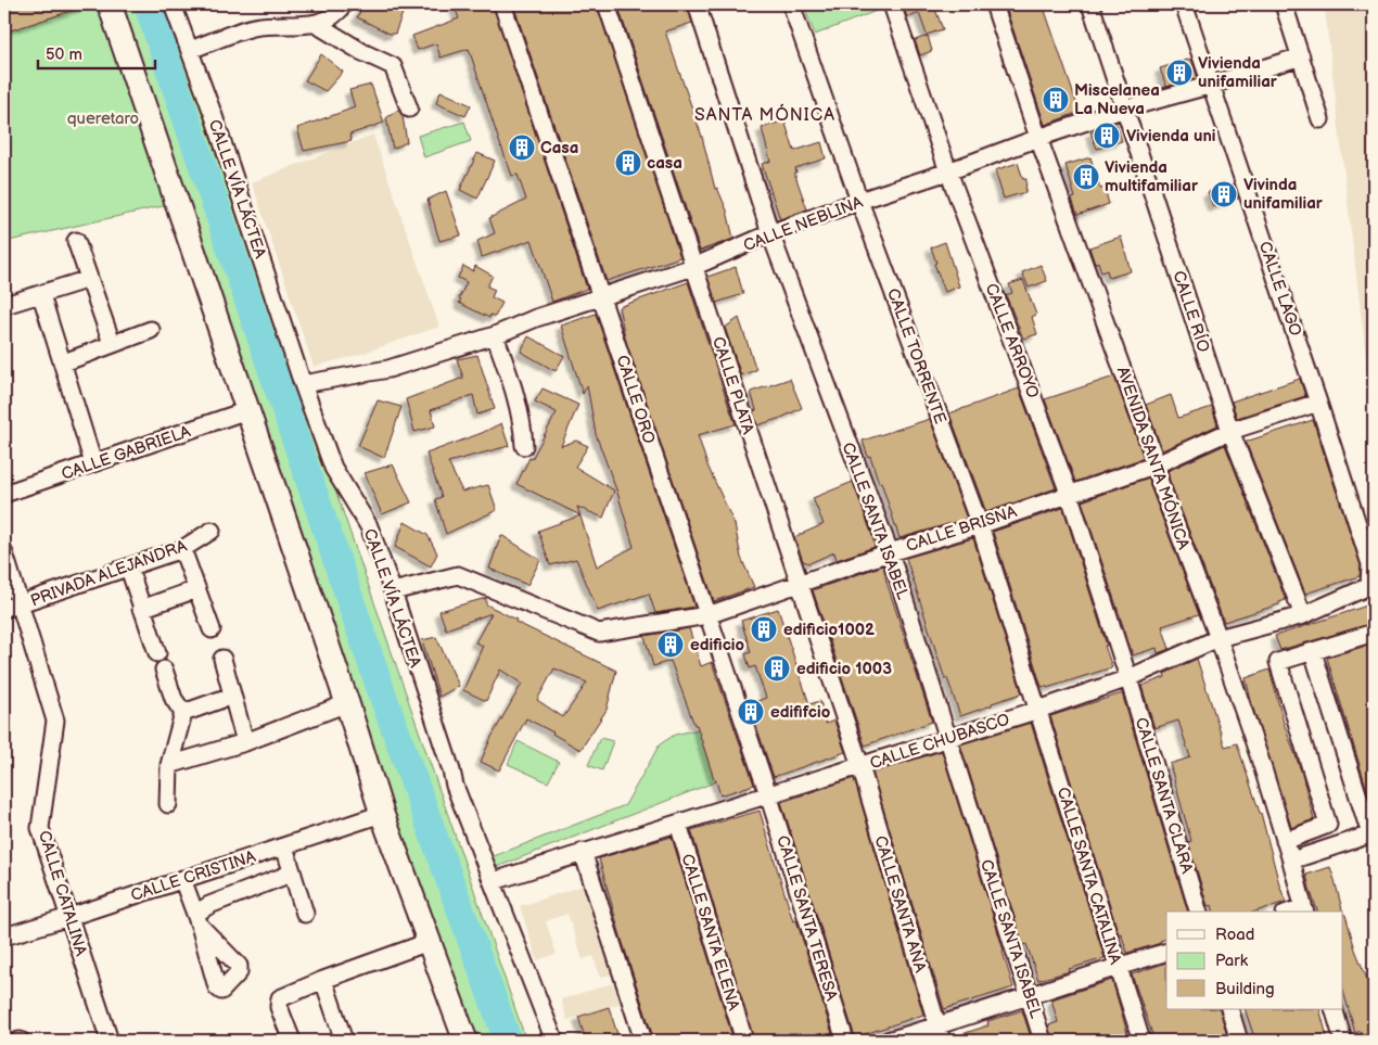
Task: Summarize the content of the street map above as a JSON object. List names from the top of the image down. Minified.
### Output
{"streets":{"street":["CALLE VÍA LÁCTEA","CALLE NEBLINA","CALLE LAGO","CALLE RÍO","CALLE ARROYO","CALLE TORRENTE","CALLE PLATA","CALLE ORO","CALLE GABRIELA","AVENIDA SANTA MÓNICA","CALLE SANTA ISABEL","CALLE BRISNA","PRIVADA ALEJANDRA","CALLE CHUBASCO","CALLE SANTA CLARA","CALLE CRISTINA","CALLE SANTA CATALINA","CALLE CATALINA","CALLE SANTA ANA","CALLE SANTA TERESA","CALLE SANTA ELENA"]},"crossings":[["CALLE VÍA LÁCTEA","CALLE NEBLINA"],["CALLE VÍA LÁCTEA","CALLE BRISNA"],["CALLE VÍA LÁCTEA","CALLE CHUBASCO"],["CALLE NEBLINA","CALLE LAGO"],["CALLE NEBLINA","CALLE RÍO"],["CALLE NEBLINA","CALLE ARROYO"],["CALLE NEBLINA","CALLE TORRENTE"],["CALLE NEBLINA","CALLE PLATA"],["CALLE NEBLINA","CALLE ORO"],["CALLE NEBLINA","AVENIDA SANTA MÓNICA"],["CALLE NEBLINA","CALLE SANTA ISABEL"],["CALLE LAGO","CALLE BRISNA"],["CALLE LAGO","CALLE CHUBASCO"],["CALLE RÍO","CALLE BRISNA"],["CALLE RÍO","CALLE CHUBASCO"],["CALLE ARROYO","CALLE BRISNA"],["CALLE ARROYO","CALLE CHUBASCO"],["CALLE ARROYO","CALLE SANTA CLARA"],["CALLE TORRENTE","CALLE BRISNA"],["CALLE TORRENTE","CALLE CHUBASCO"],["CALLE TORRENTE","CALLE SANTA CATALINA"],["CALLE PLATA","CALLE BRISNA"],["CALLE PLATA","CALLE CHUBASCO"],["CALLE PLATA","CALLE SANTA ANA"],["CALLE ORO","CALLE BRISNA"],["CALLE ORO","CALLE CHUBASCO"],["CALLE ORO","CALLE SANTA TERESA"],["AVENIDA SANTA MÓNICA","CALLE BRISNA"],["AVENIDA SANTA MÓNICA","CALLE CHUBASCO"],["CALLE SANTA ISABEL","CALLE BRISNA"],["CALLE SANTA ISABEL","CALLE CHUBASCO"],["PRIVADA ALEJANDRA","CALLE CATALINA"],["CALLE CHUBASCO","CALLE SANTA CLARA"],["CALLE CHUBASCO","CALLE SANTA CATALINA"],["CALLE CHUBASCO","CALLE SANTA ANA"],["CALLE CHUBASCO","CALLE SANTA TERESA"],["CALLE CHUBASCO","CALLE SANTA ELENA"],["CALLE CRISTINA","CALLE CATALINA"]],"districts":["SANTA MÓNICA"],"parks":["queretaro"],"places":{"building":["Vivienda unifamiliar","Miscelanea La Nueva","Vivienda uni","Casa","casa","Vivienda multifamiliar","Vivinda unifamiliar","edificio1002","edificio","edificio 1003","edififcio"]},"legend":["Road","Park","Building"],"scale_bar":"50 m"}
